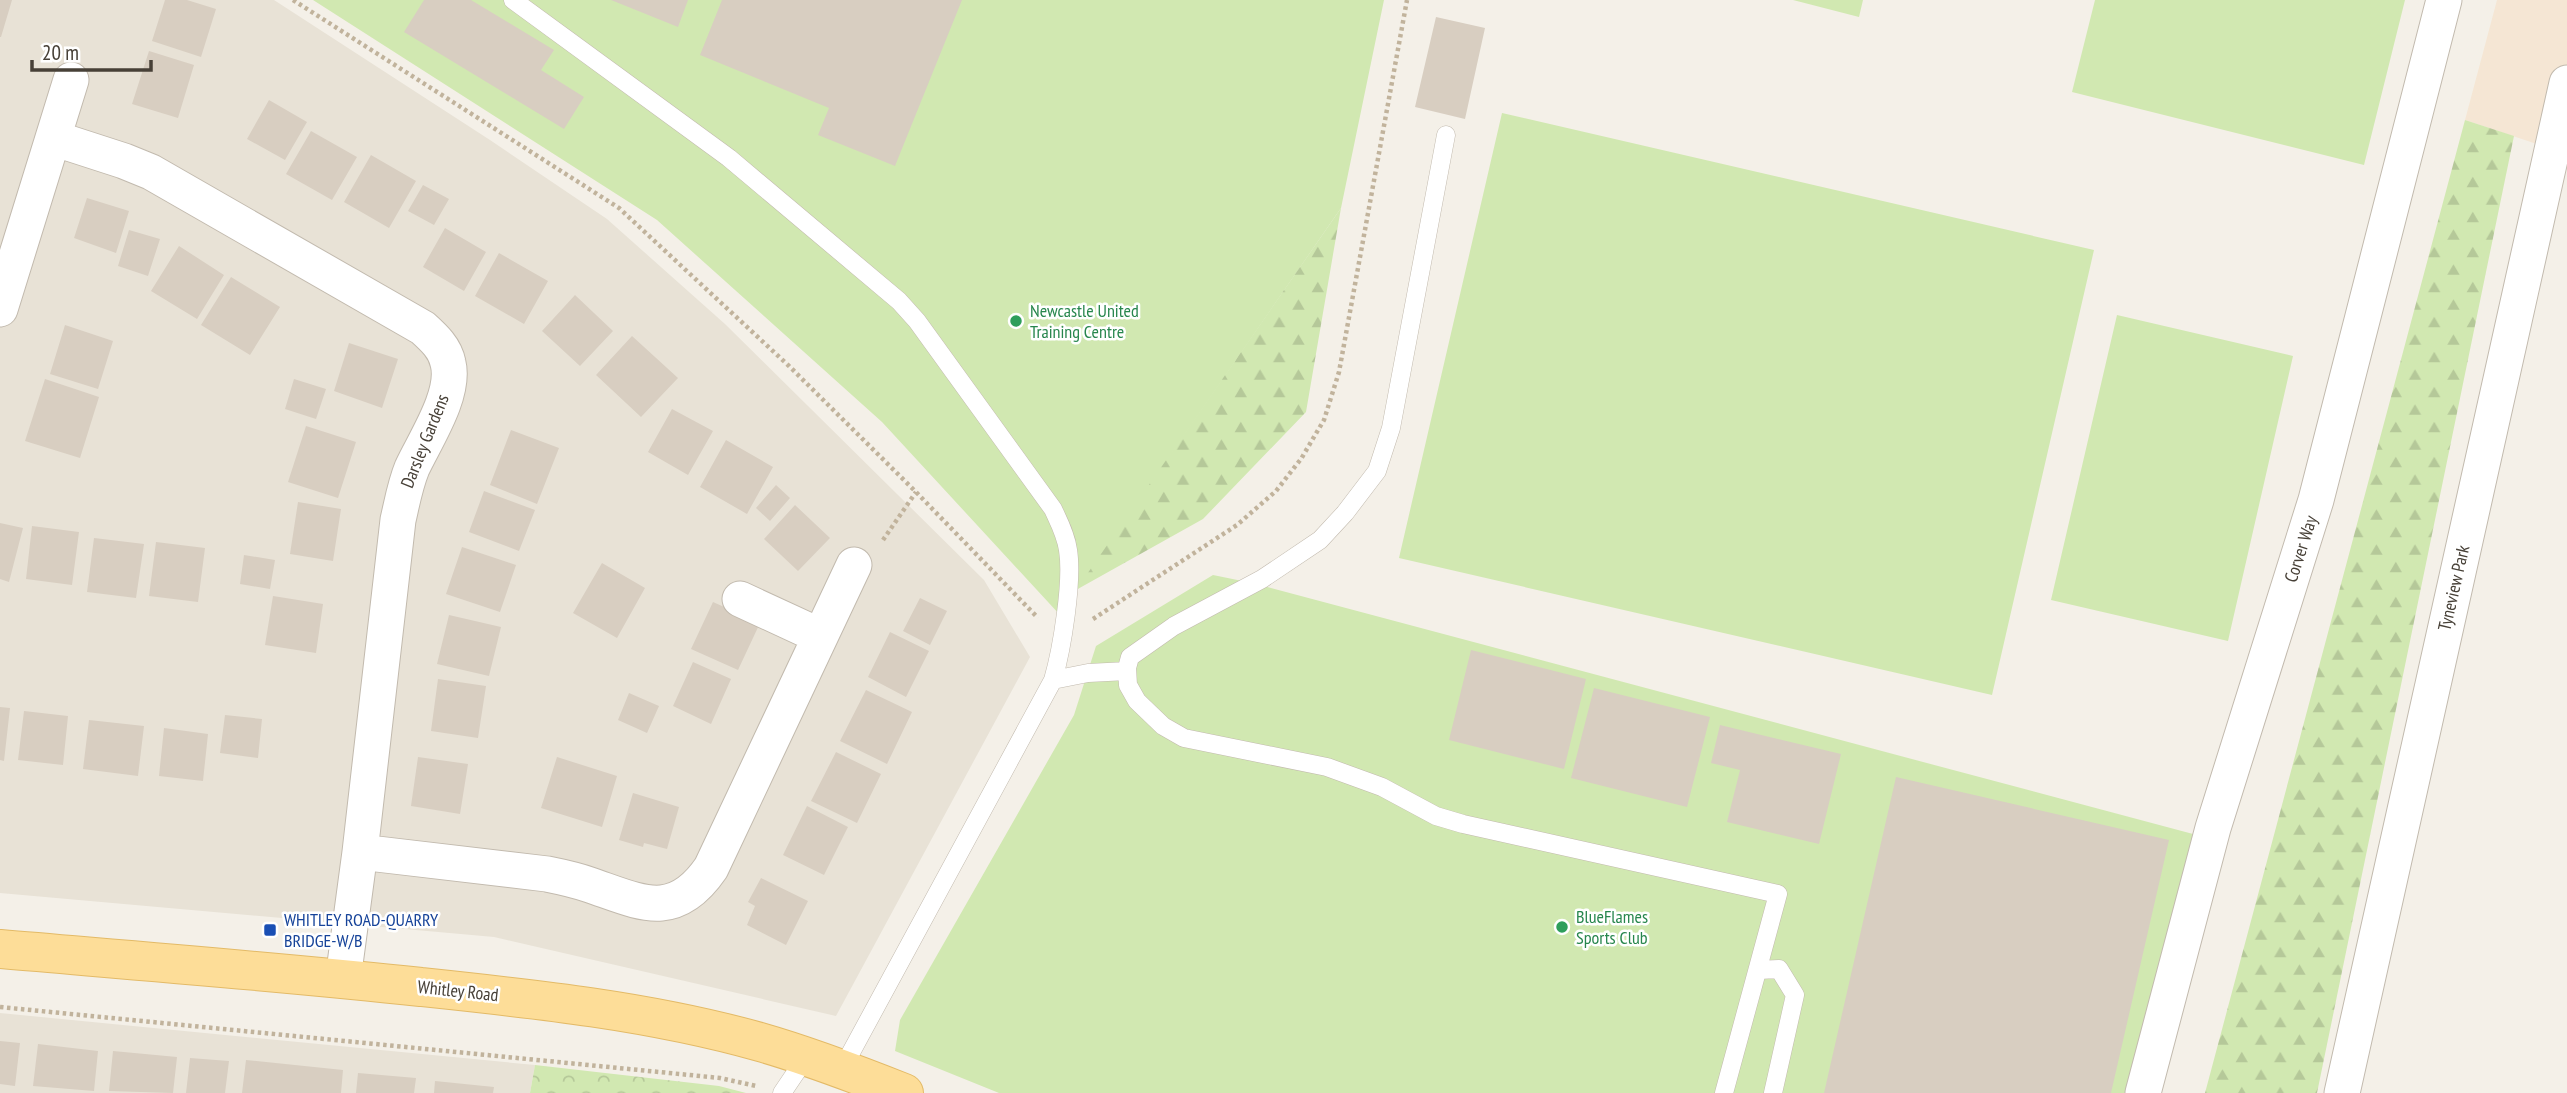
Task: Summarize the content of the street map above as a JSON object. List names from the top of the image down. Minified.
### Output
{"streets":{"main road":["Whitley Road"],"street":["Darsley Gardens","Corver Way","Tyneview Park"]},"crossings":[["Darsley Gardens","Whitley Road"]],"places":{"other":["Newcastle United Training Centre","BlueFlames Sports Club"],"transit":["WHITLEY ROAD-QUARRY BRIDGE-W/B"]},"scale_bar":"20 m"}
